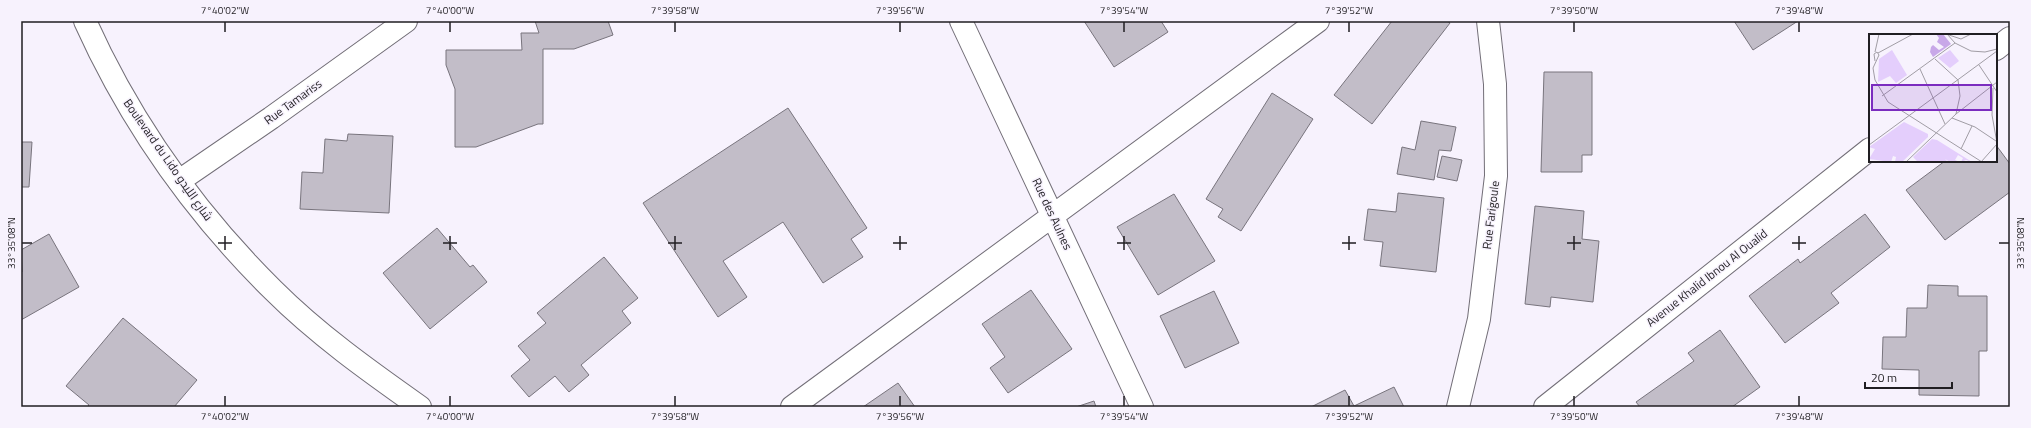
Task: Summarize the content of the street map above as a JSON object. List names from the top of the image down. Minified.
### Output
{"streets":{"street":["Rue Tamariss","Boulevard du Lido شارع الليدو","Rue des Aulnes","Rue Farigoule","Avenue Khalid Ibnou Al Oualid"]},"crossings":[["Rue Tamariss","Boulevard du Lido شارع الليدو"]],"scale_bar":"20 m","coordinates":["7°40'02\"W","7°40'00\"W","7°39'58\"W","7°39'56\"W","7°39'54\"W","7°39'52\"W","7°39'50\"W","7°39'48\"W","33°35'08\"N"]}
